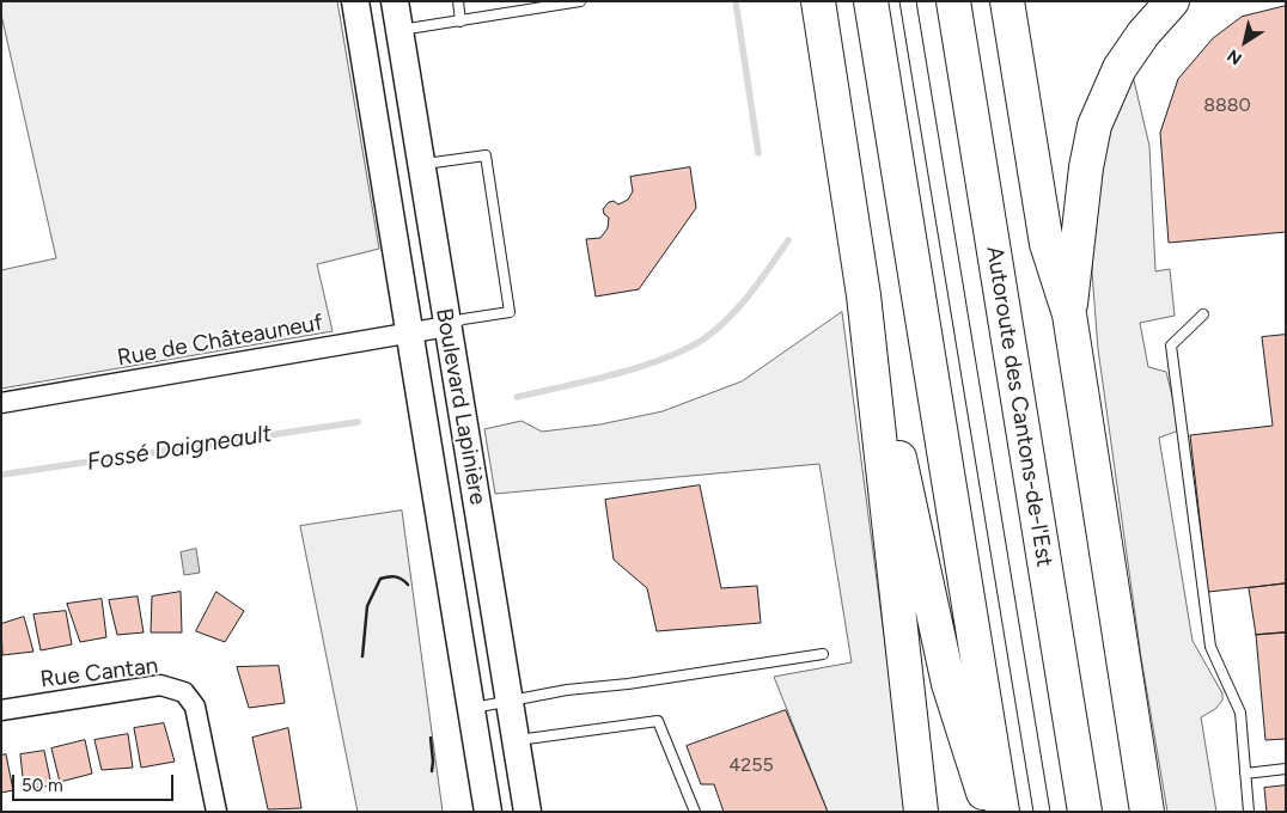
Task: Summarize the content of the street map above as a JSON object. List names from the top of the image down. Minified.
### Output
{"streets":{"highway":["Autoroute des Cantons-de-l'Est"],"main road":["Boulevard Lapinière"],"street":["Rue de Châteauneuf","Rue Cantan"]},"crossings":[["Rue de Châteauneuf","Boulevard Lapinière"]],"water":["Fossé Daigneault"],"house_numbers":["8880","4255"],"scale_bar":"50 m","north":"bottom left"}
